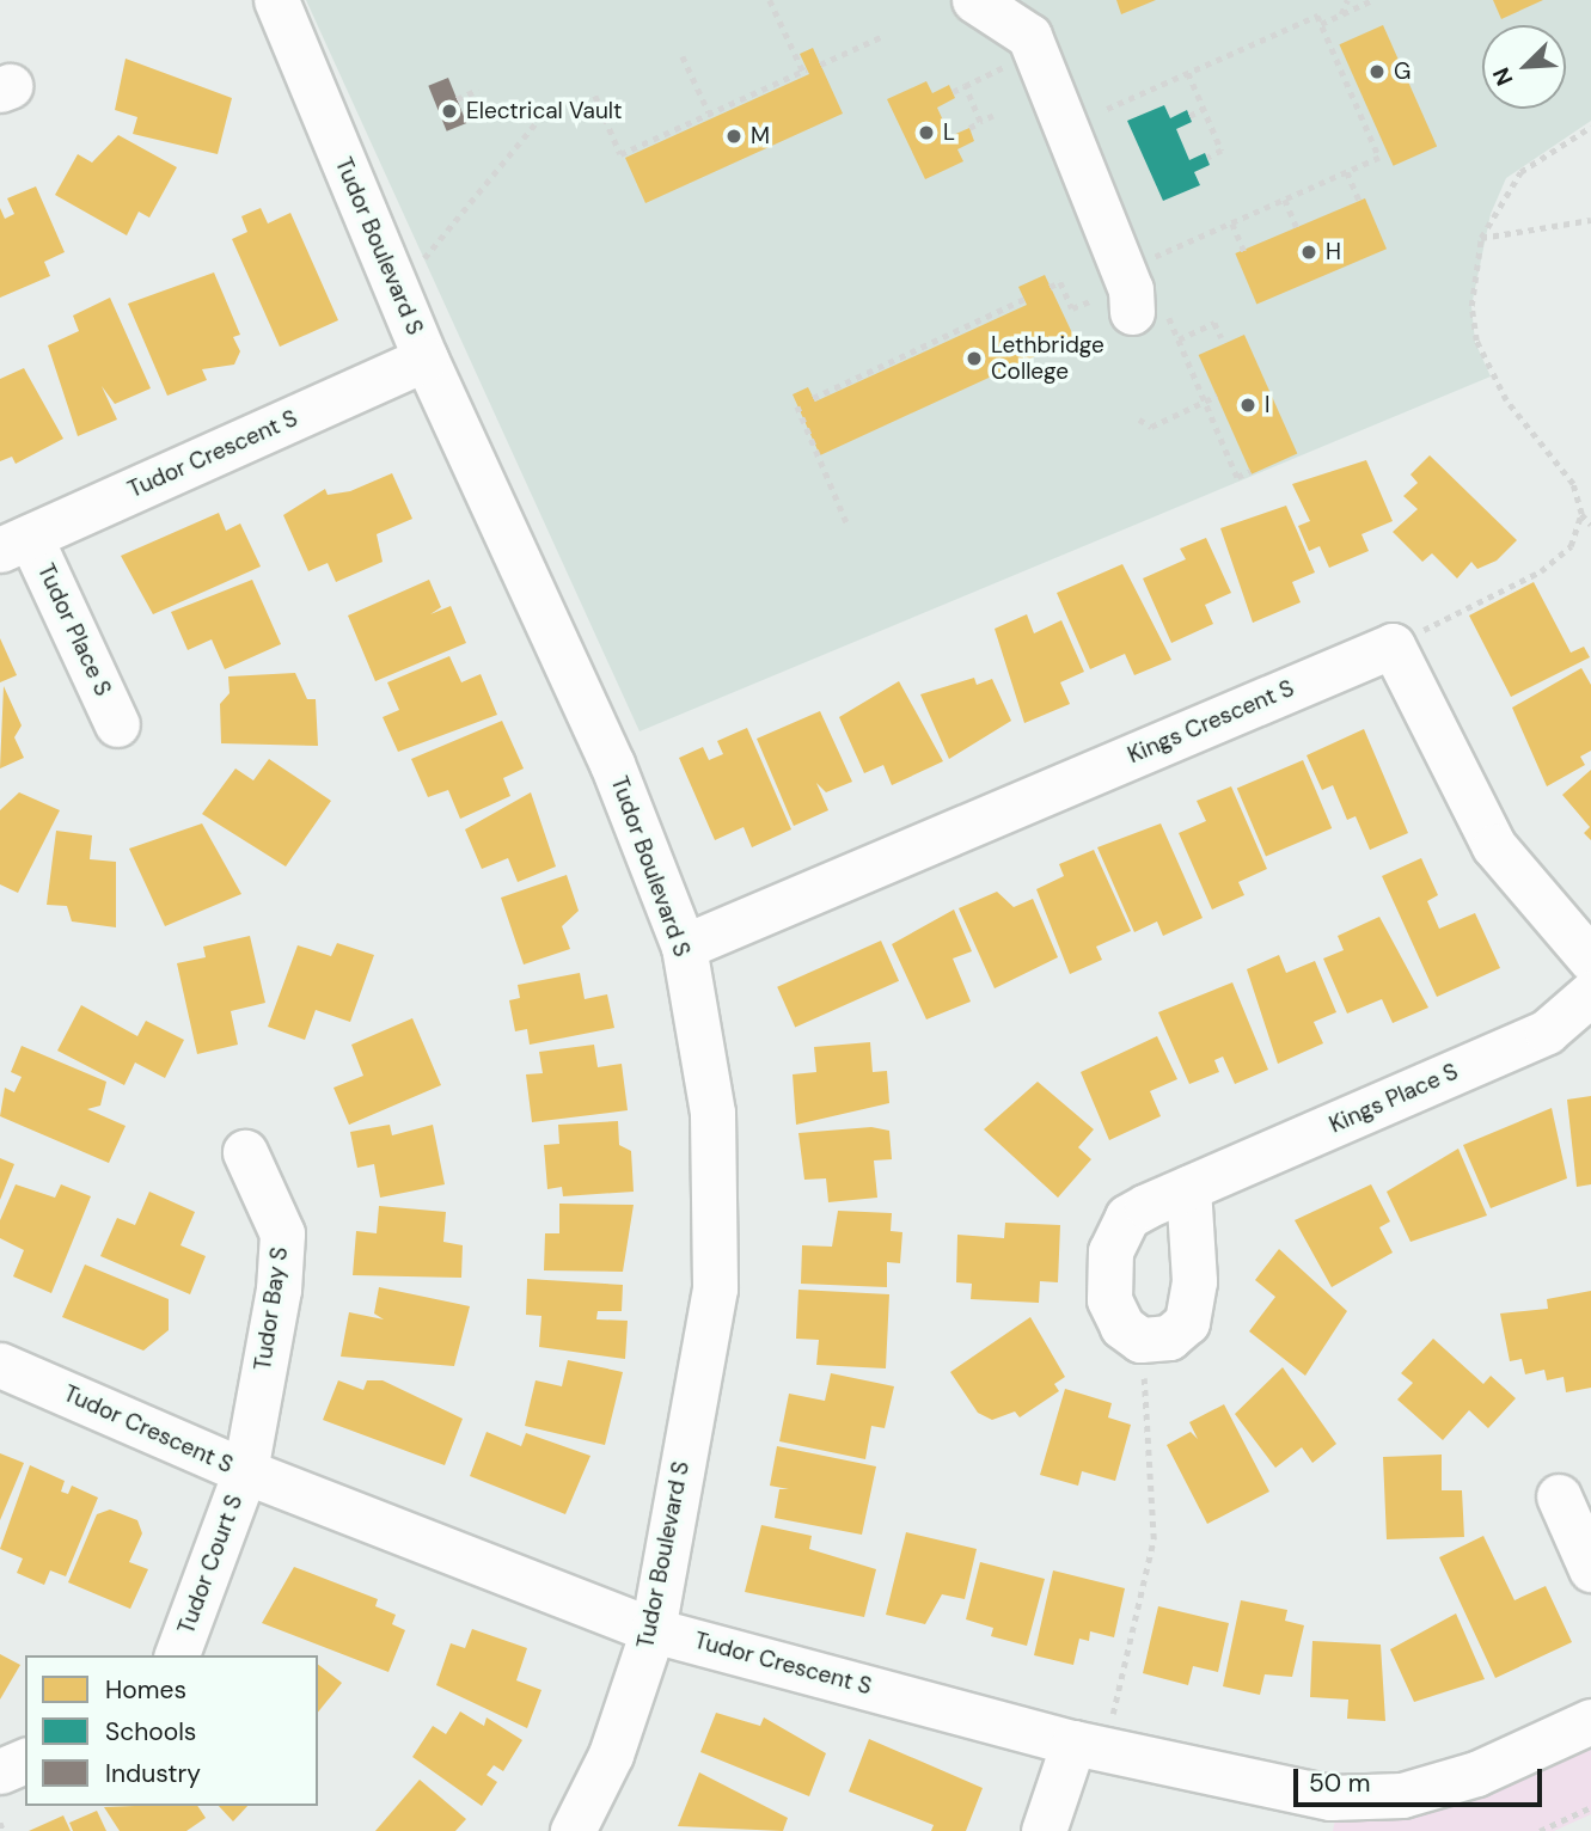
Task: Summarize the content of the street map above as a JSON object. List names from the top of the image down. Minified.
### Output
{"streets":{"street":["Tudor Boulevard S","Tudor Crescent S","Tudor Place S","Kings Crescent S","Kings Place S","Tudor Bay S","Tudor Court S"]},"crossings":[["Tudor Boulevard S","Tudor Crescent S"],["Tudor Boulevard S","Kings Crescent S"],["Tudor Crescent S","Tudor Place S"],["Tudor Crescent S","Tudor Bay S"],["Tudor Crescent S","Tudor Court S"],["Tudor Bay S","Tudor Court S"]],"places":["G","Electrical Vault","L","M","H","Lethbridge College","I"],"legend":["Homes","Schools","Industry"],"scale_bar":"50 m","north":"bottom left"}
